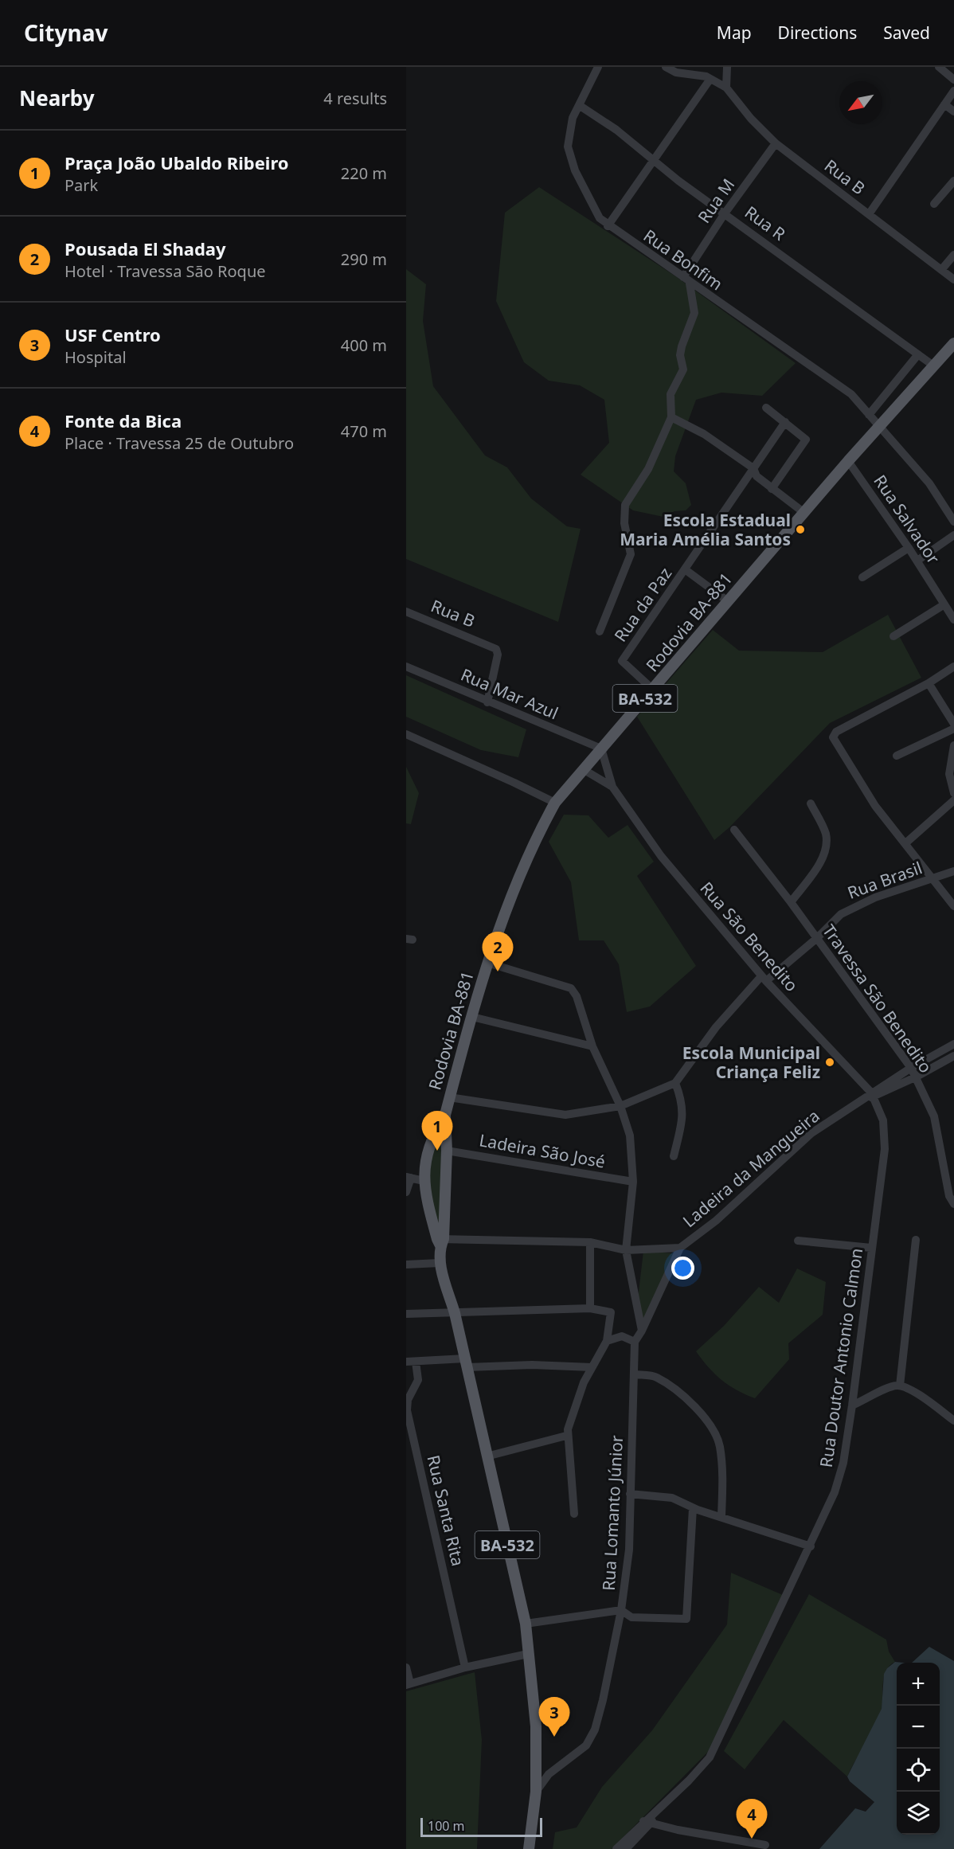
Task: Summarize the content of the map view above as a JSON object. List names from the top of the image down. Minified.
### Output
{"streets":{"main road":["Rodovia BA-881","BA-532"],"street":["Rua B","Rua M","Rua R","Rua Bonfim","Rua Salvador","Rua da Paz","Rua Mar Azul","Rua Brasil","Rua São Benedito","Travessa São Benedito","Ladeira São José","Ladeira da Mangueira","Rua Doutor Antonio Calmon","Rua Santa Rita","Rua Lomanto Júnior"]},"crossings":[["Rua B","Rua M"],["Rua B","Rua Mar Azul"],["Rua M","Rua R"],["Rua M","Rua Bonfim"],["Rua R","Rua Bonfim"],["Rua R","Rodovia BA-881"],["Rua Bonfim","Rodovia BA-881"],["Rua Salvador","Rodovia BA-881"],["Rua da Paz","Rodovia BA-881"],["Rodovia BA-881","Rua Mar Azul"],["Rodovia BA-881","BA-532"],["Rodovia BA-881","Rua São Benedito"],["Rua Mar Azul","Rua São Benedito"],["BA-532","Ladeira São José"],["BA-532","Rua Lomanto Júnior"],["Rua Brasil","Rua São Benedito"],["Rua Brasil","Travessa São Benedito"],["Rua São Benedito","Ladeira da Mangueira"],["Rua São Benedito","Rua Doutor Antonio Calmon"],["Ladeira da Mangueira","Rua Doutor Antonio Calmon"]],"places":["Escola Estadual Maria Amélia Santos","Escola Municipal Criança Feliz"],"scale_bar":"100 m","north":"bottom left","page":{"header":"Citynav","nav":["Map","Directions","Saved"],"heading":["Nearby","4 results"],"list":[{"mark":"1","name":"Praça João Ubaldo Ribeiro","note":"Park","value":"220 m"},{"mark":"2","name":"Pousada El Shaday","note":"Hotel · Travessa São Roque","value":"290 m"},{"mark":"3","name":"USF Centro","note":"Hospital","value":"400 m"},{"mark":"4","name":"Fonte da Bica","note":"Place · Travessa 25 de Outubro","value":"470 m"}],"pins":["2","1","3","4"],"map_buttons":["+","−"],"scale":"100 m"}}
